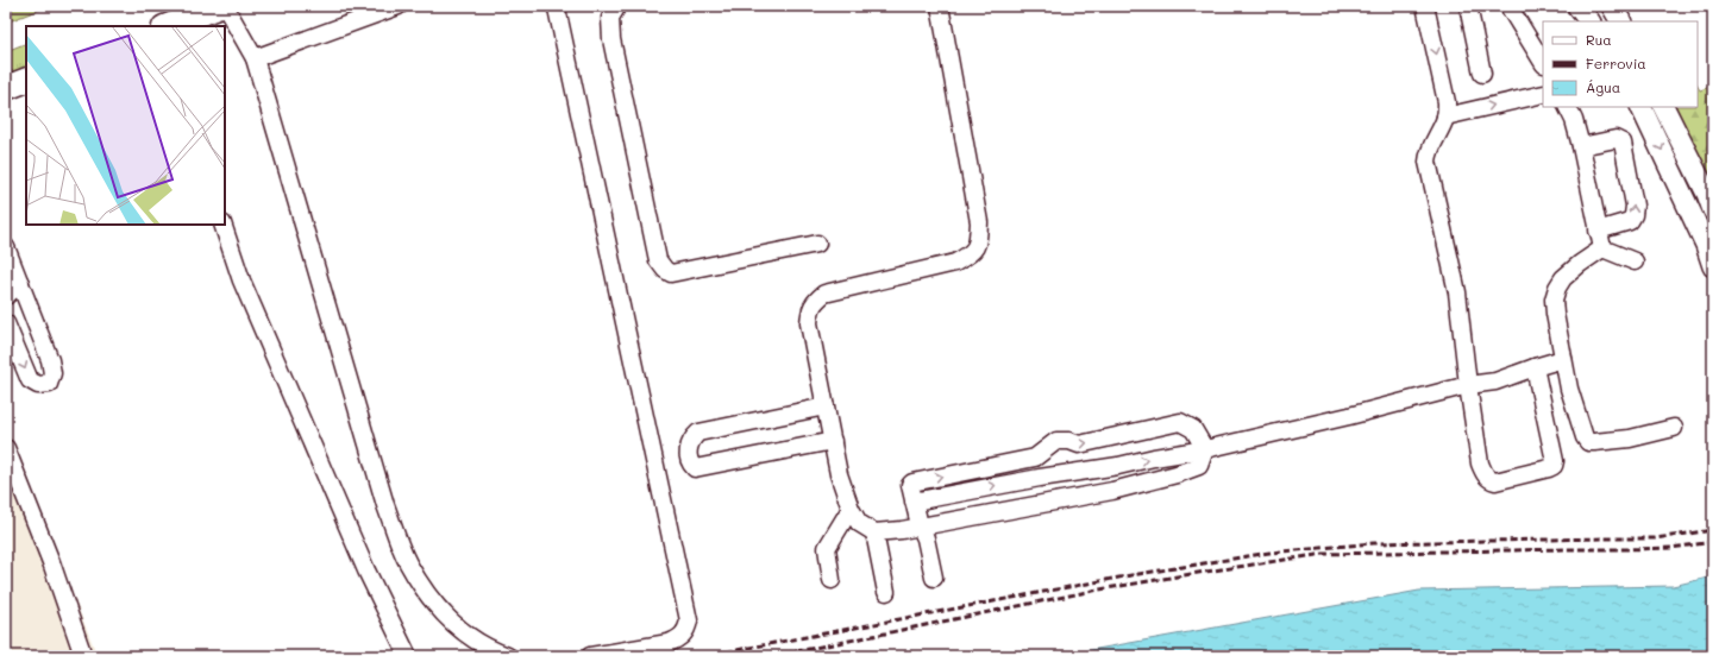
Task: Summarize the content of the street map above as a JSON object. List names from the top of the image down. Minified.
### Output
{"legend":["Rua","Ferrovia","Água"]}
